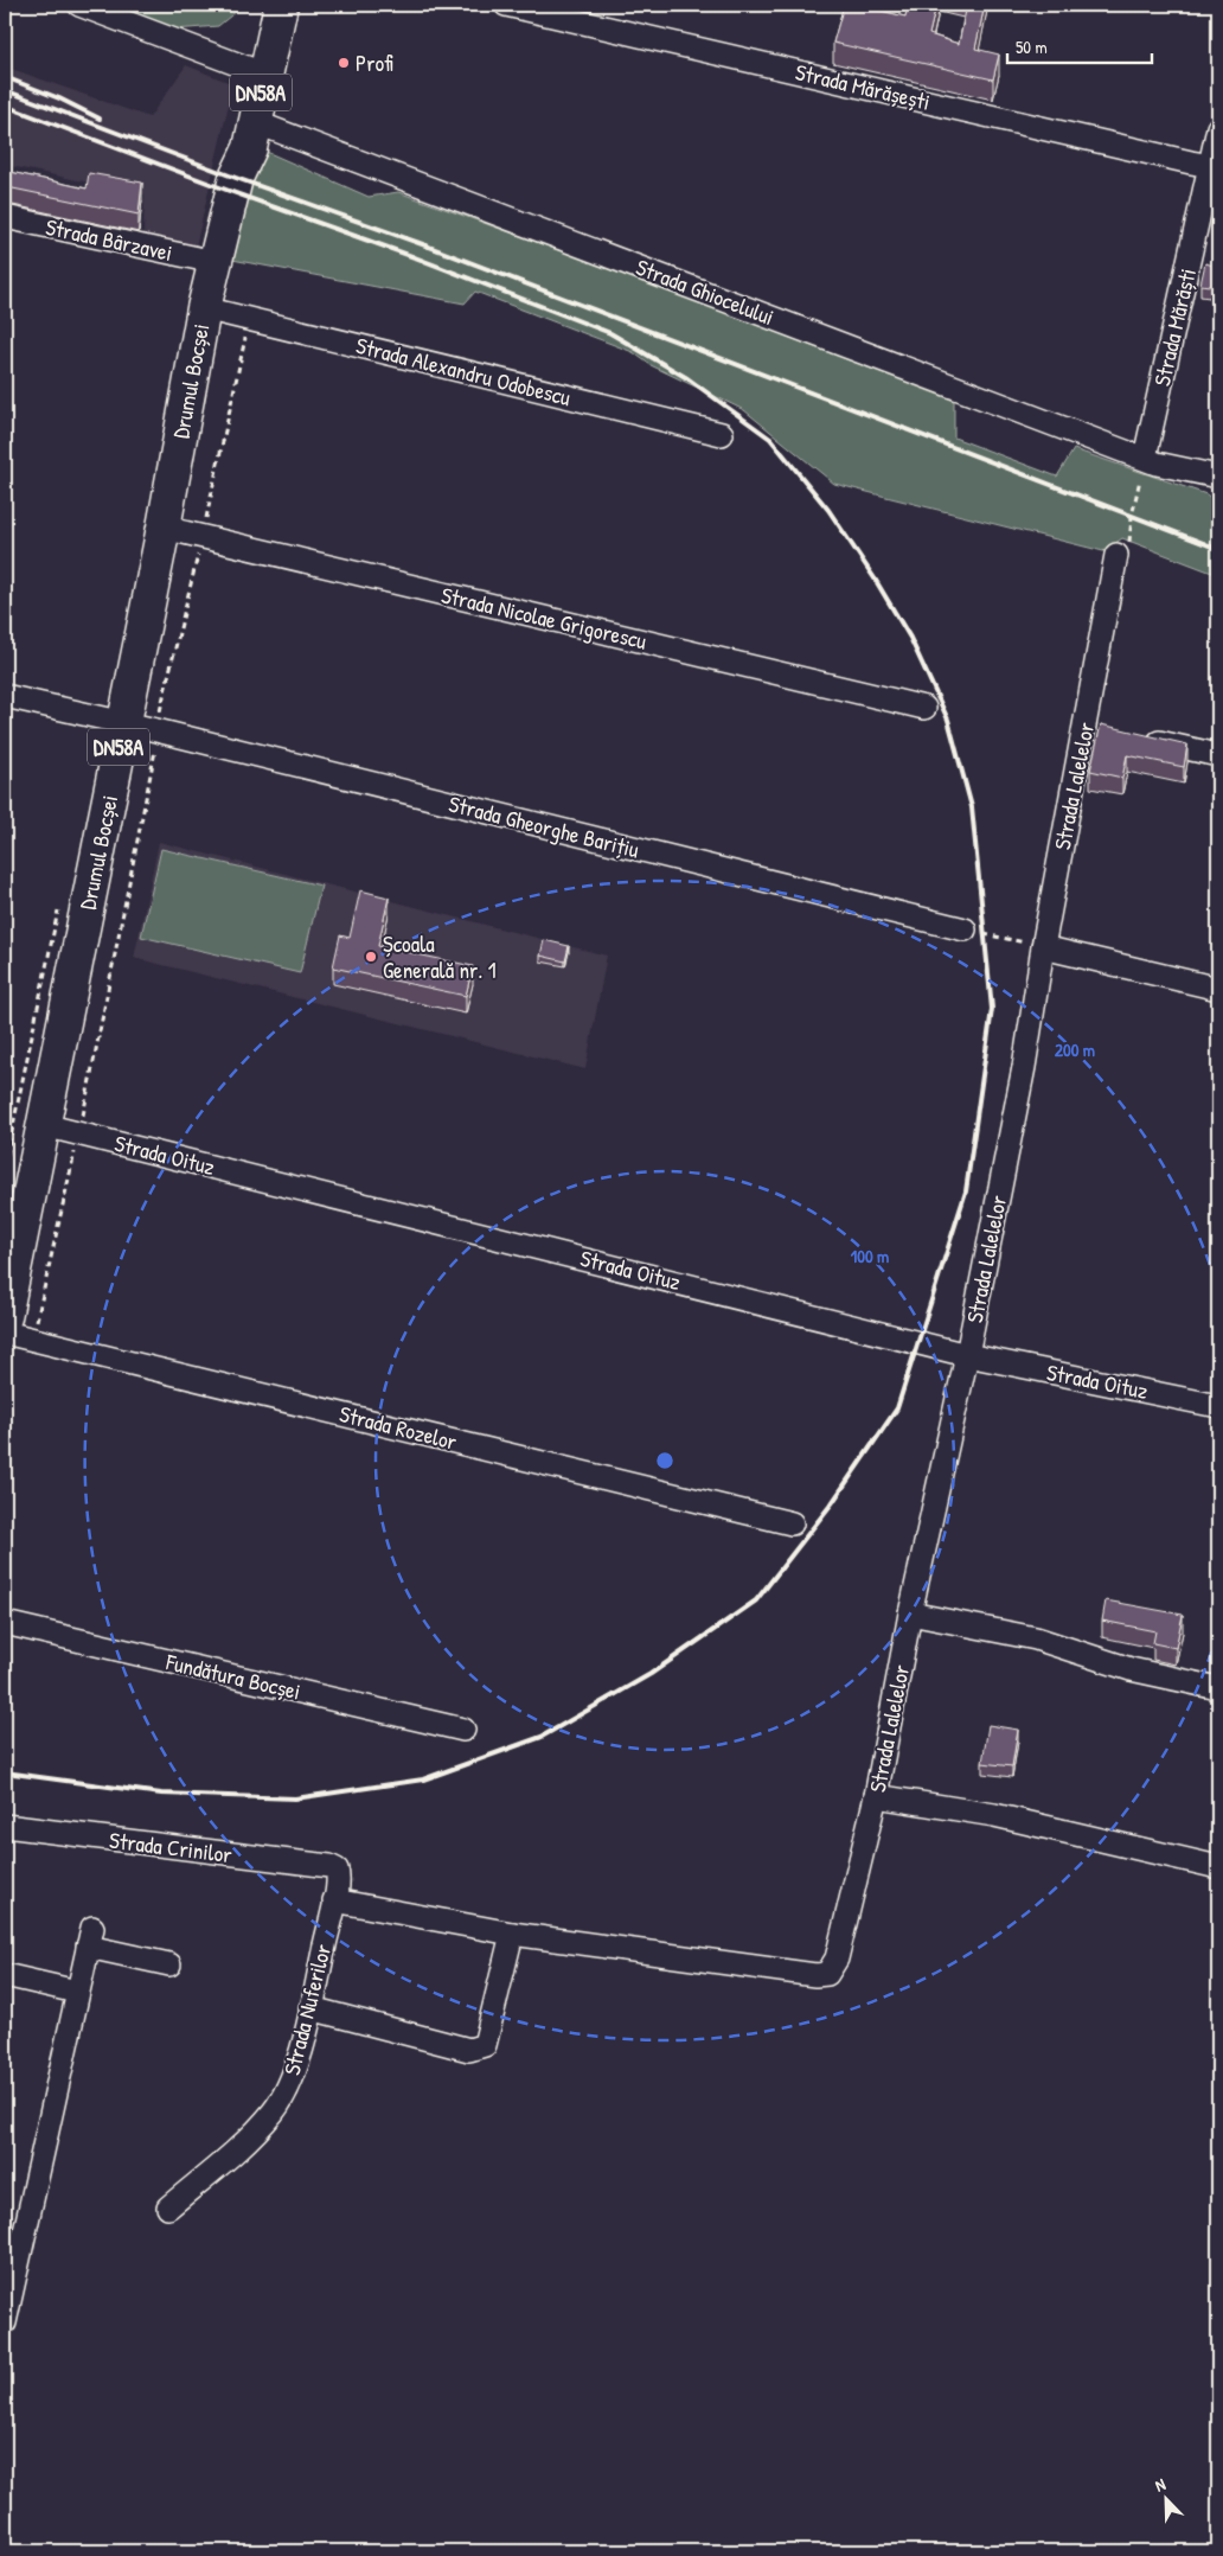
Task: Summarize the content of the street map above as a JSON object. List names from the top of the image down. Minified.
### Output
{"streets":{"main road":["DN58A","Drumul Bocșei"],"street":["Strada Mărășești","Strada Bârzavei","Strada Ghiocelului","Strada Mărăști","Strada Alexandru Odobescu","Strada Nicolae Grigorescu","Strada Lalelelor","Strada Gheorghe Barițiu","Strada Oituz","Strada Rozelor","Fundătura Bocșei","Strada Crinilor","Strada Nuferilor"]},"crossings":[["Strada Mărășești","Strada Mărăști"],["DN58A","Strada Ghiocelului"],["DN58A","Drumul Bocșei"],["Strada Bârzavei","Drumul Bocșei"],["Strada Ghiocelului","Strada Mărăști"],["Strada Ghiocelului","Drumul Bocșei"],["Strada Alexandru Odobescu","Drumul Bocșei"],["Drumul Bocșei","Strada Nicolae Grigorescu"],["Drumul Bocșei","Strada Gheorghe Barițiu"],["Drumul Bocșei","Strada Oituz"],["Strada Lalelelor","Strada Oituz"],["Strada Crinilor","Strada Nuferilor"]],"places":["Profi","Școala Generală nr. 1"],"scale_bar":"50 m","north":"top left","rings":["200 m","100 m"]}
